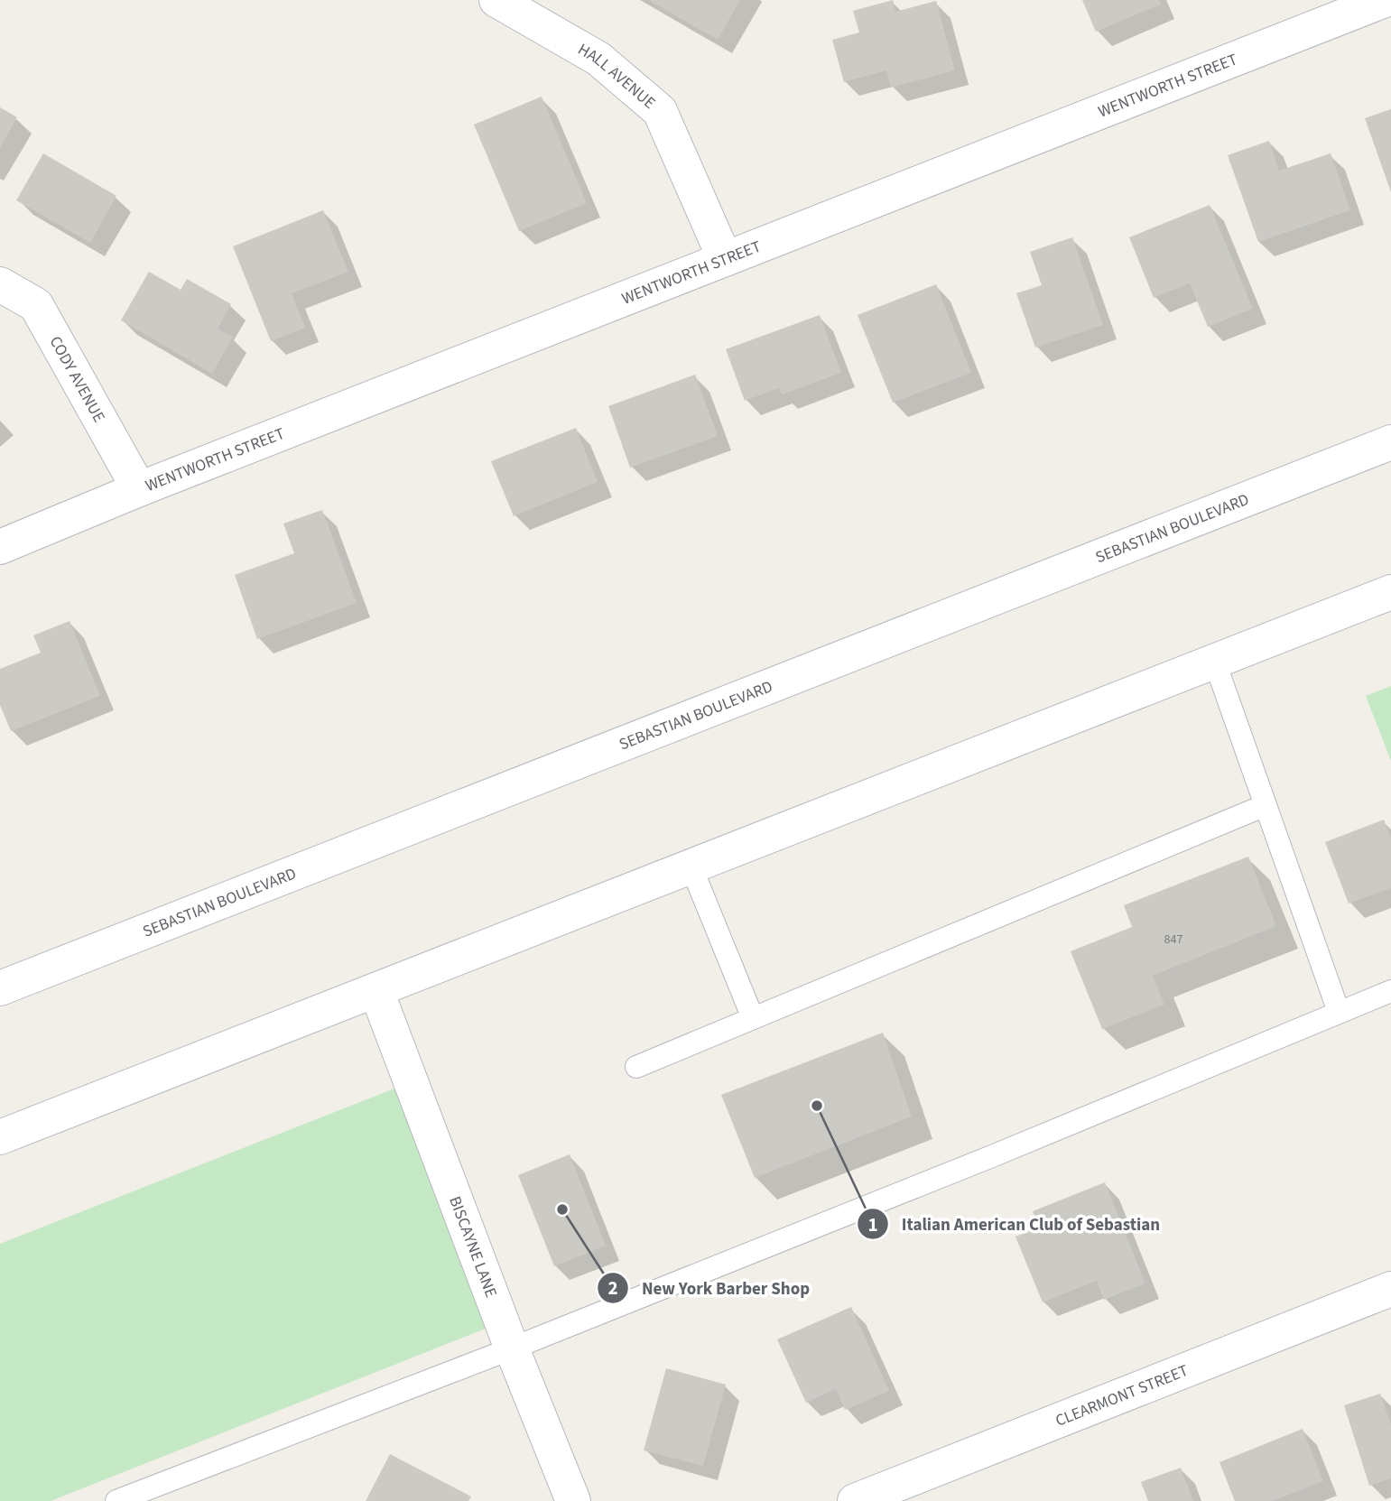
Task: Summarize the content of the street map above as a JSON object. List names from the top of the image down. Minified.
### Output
{"streets":{"street":["HALL AVENUE","WENTWORTH STREET","CODY AVENUE","SEBASTIAN BOULEVARD","BISCAYNE LANE","CLEARMONT STREET"]},"crossings":[["HALL AVENUE","WENTWORTH STREET"],["WENTWORTH STREET","CODY AVENUE"]],"places":["Italian American Club of Sebastian","New York Barber Shop"],"house_numbers":["847"]}
